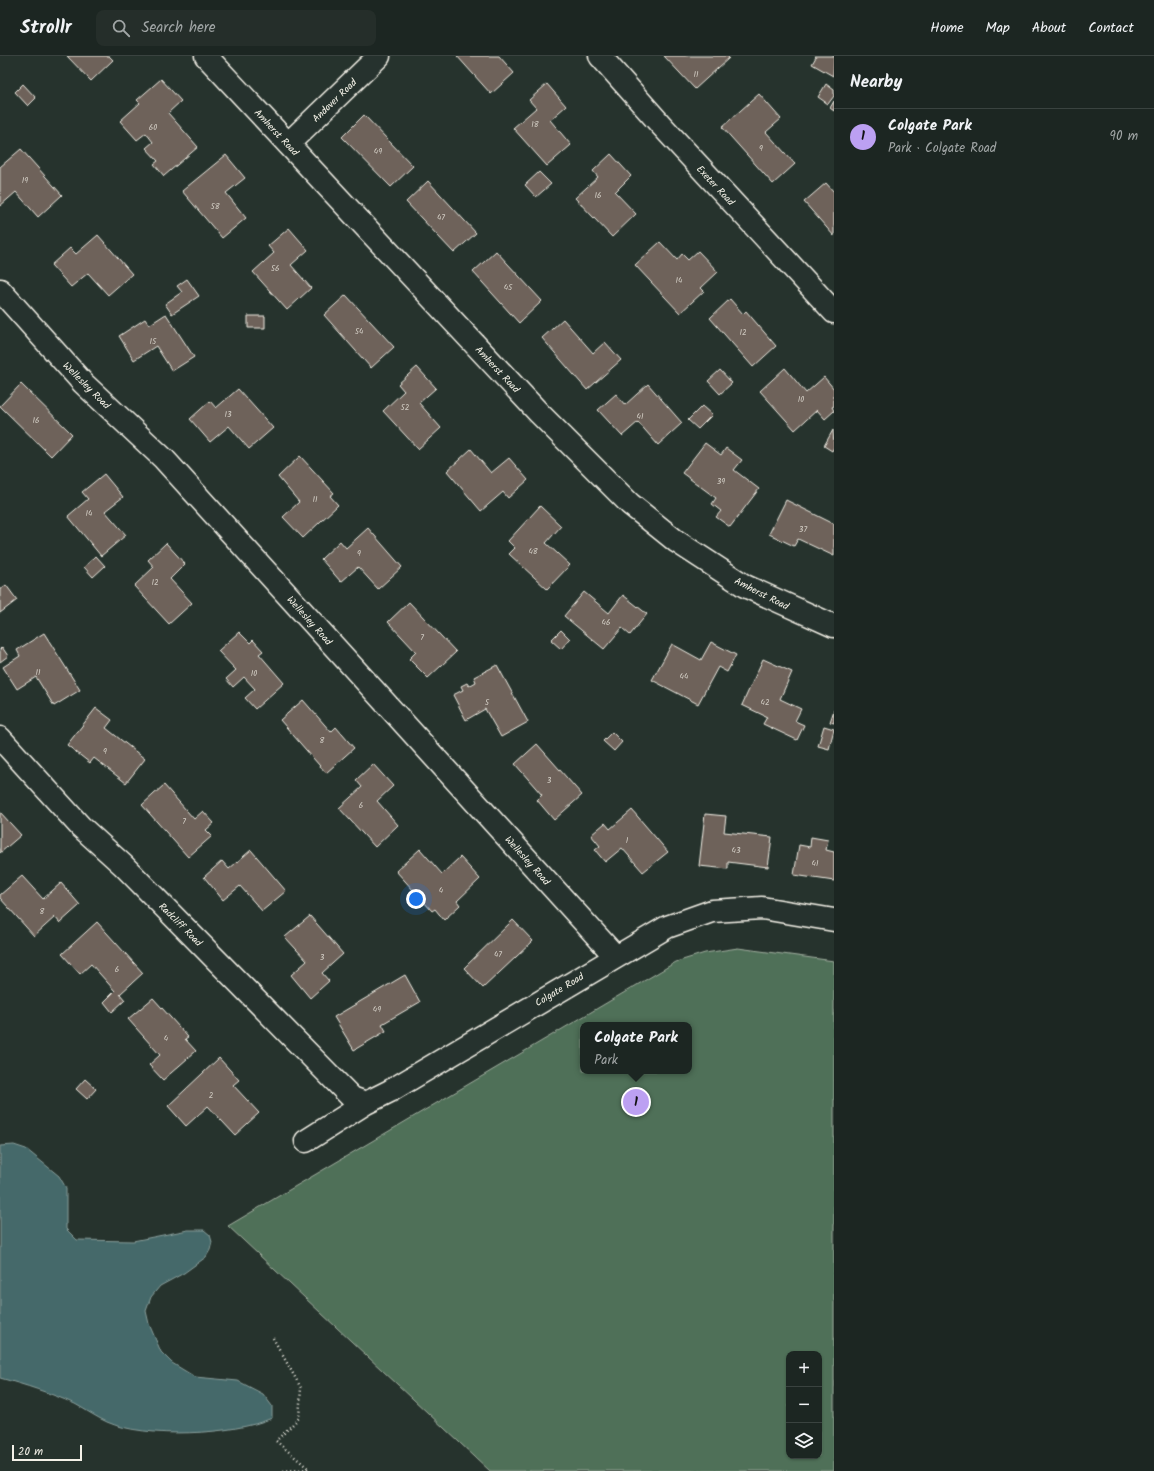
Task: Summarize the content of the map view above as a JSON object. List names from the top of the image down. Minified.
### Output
{"streets":{"street":["Andover Road","Amherst Road","Exeter Road","Wellesley Road","Radcliff Road","Colgate Road"]},"crossings":[["Andover Road","Amherst Road"],["Wellesley Road","Colgate Road"],["Radcliff Road","Colgate Road"]],"house_numbers":["11","18","60","9","49","19","16","58","47","56","14","45","54","12","15","10","52","13","41","16","39","11","14","37","48","9","12","46","7","11","10","44","5","42","8","9","3","6","7","1","43","41","4","8","47","3","6","49","4","2"],"scale_bar":"20 m","page":{"header":"Strollr","search":"Search here","nav":["Home","Map","About","Contact"],"heading":"Nearby","list":[{"mark":"1","name":"Colgate Park","note":"Park · Colgate Road","value":"90 m"}],"popup":["Colgate Park","Park"],"pins":"1","map_buttons":["+","−"],"scale":"20 m"}}
